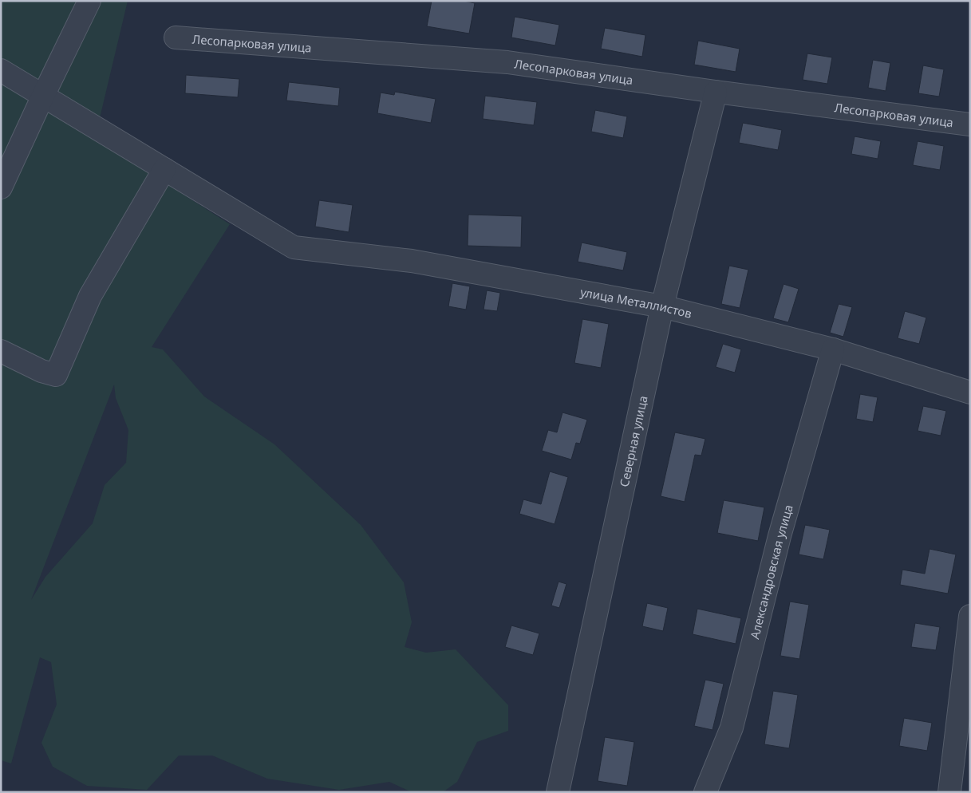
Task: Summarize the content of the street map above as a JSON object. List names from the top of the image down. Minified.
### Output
{"streets":{"street":["Лесопарковая улица","улица Металлистов","Северная улица","Александровская улица"]},"crossings":[["Лесопарковая улица","Северная улица"],["улица Металлистов","Северная улица"],["улица Металлистов","Александровская улица"]]}
